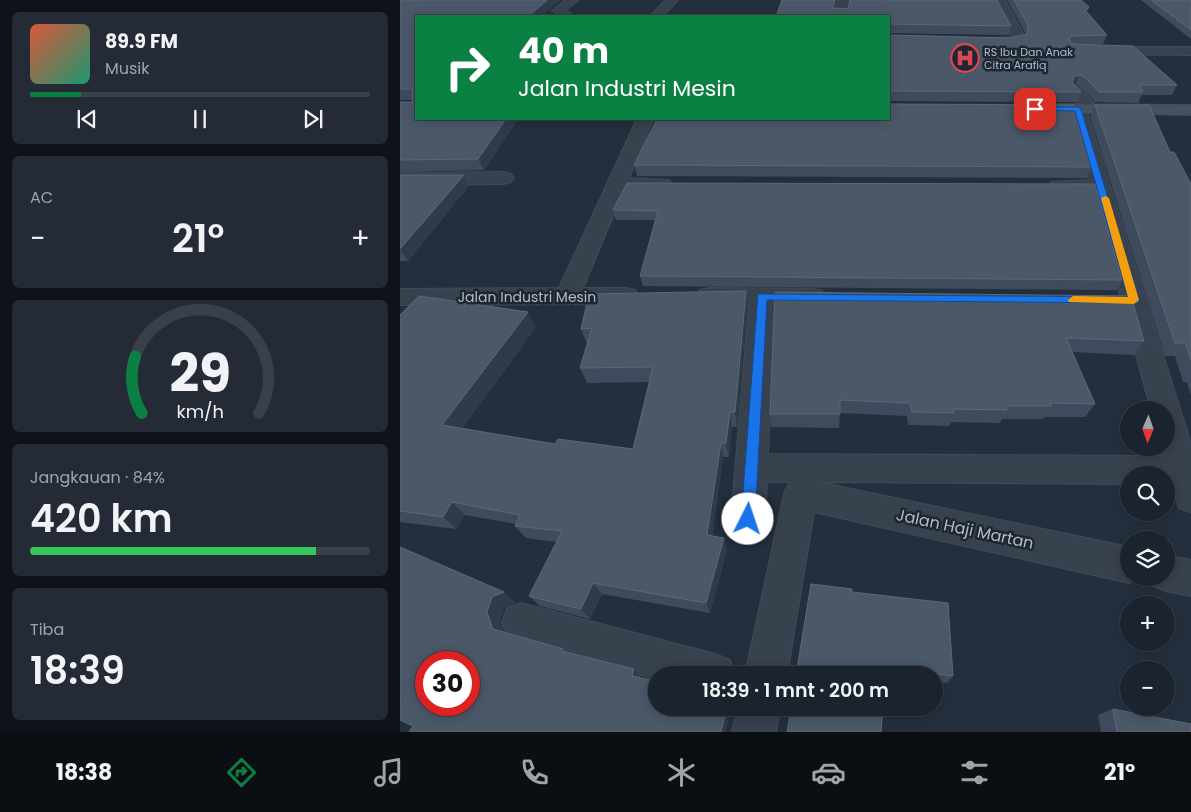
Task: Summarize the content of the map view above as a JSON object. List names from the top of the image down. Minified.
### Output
{"streets":{"street":["Jalan Industri Mesin","Jalan Haji Martan"]},"places":{"hospital":["RS Ibu Dan Anak Citra Arafiq"]},"north":"bottom","page":{"turn":["40 m","Jalan Industri Mesin"],"song":["89.9 FM","Musik"],"tile":["AC",["Jangkauan · 84%","420 km"],["Tiba","18:39"]],"heat":["−","21°","+"],"map_buttons":["+","−"],"limit":"30","trip":"18:39 · 1 mnt · 200 m","tabs":["18:38","21°"],"gauge":["29","km/h"]}}
